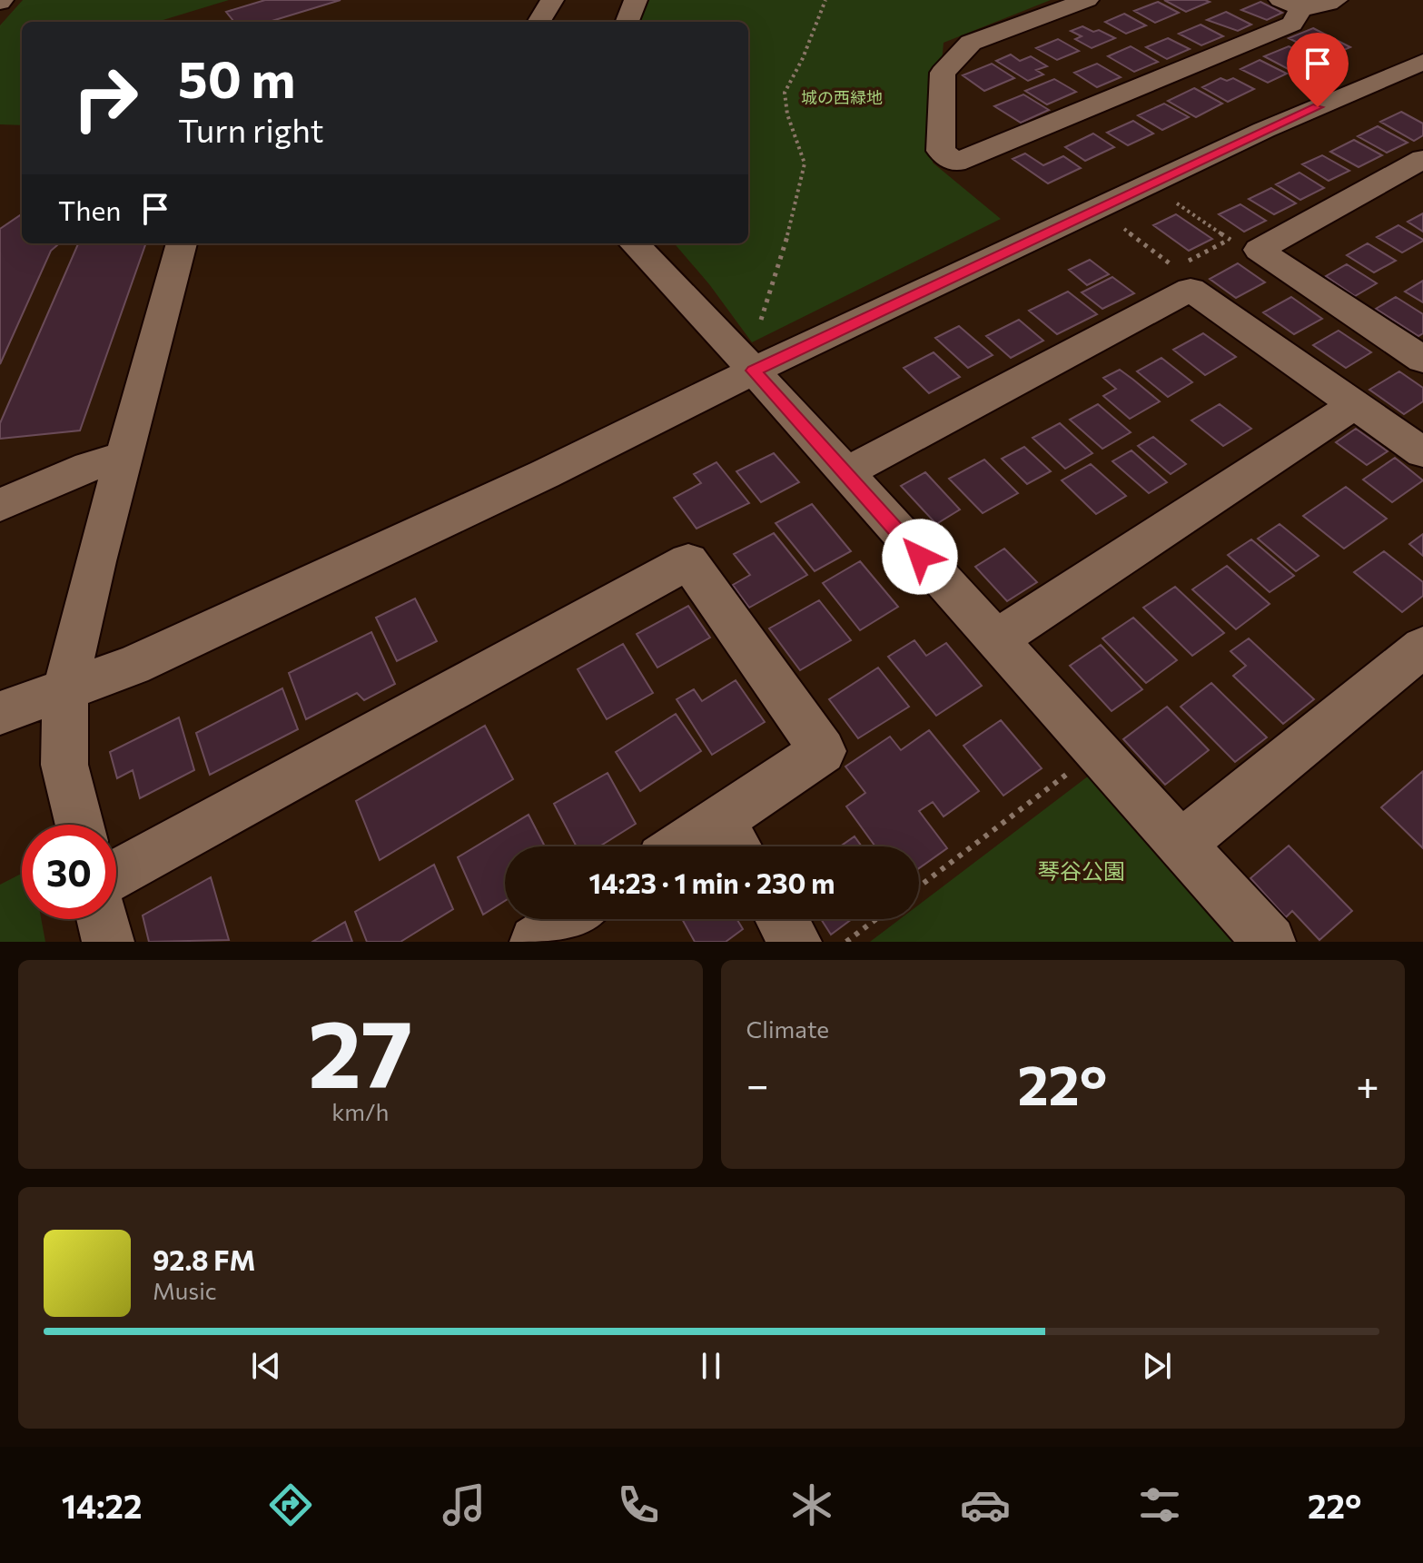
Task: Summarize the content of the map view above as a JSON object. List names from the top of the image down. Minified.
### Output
{"parks":["城の西緑地","琴谷公園"],"page":{"turn":["50 m","Turn right"],"then":"Then","limit":"30","trip":"14:23 · 1 min · 230 m","tile":[["27","km/h"],"Climate"],"heat":["−","22°","+"],"song":["92.8 FM","Music"],"tabs":["14:22","22°"]}}
